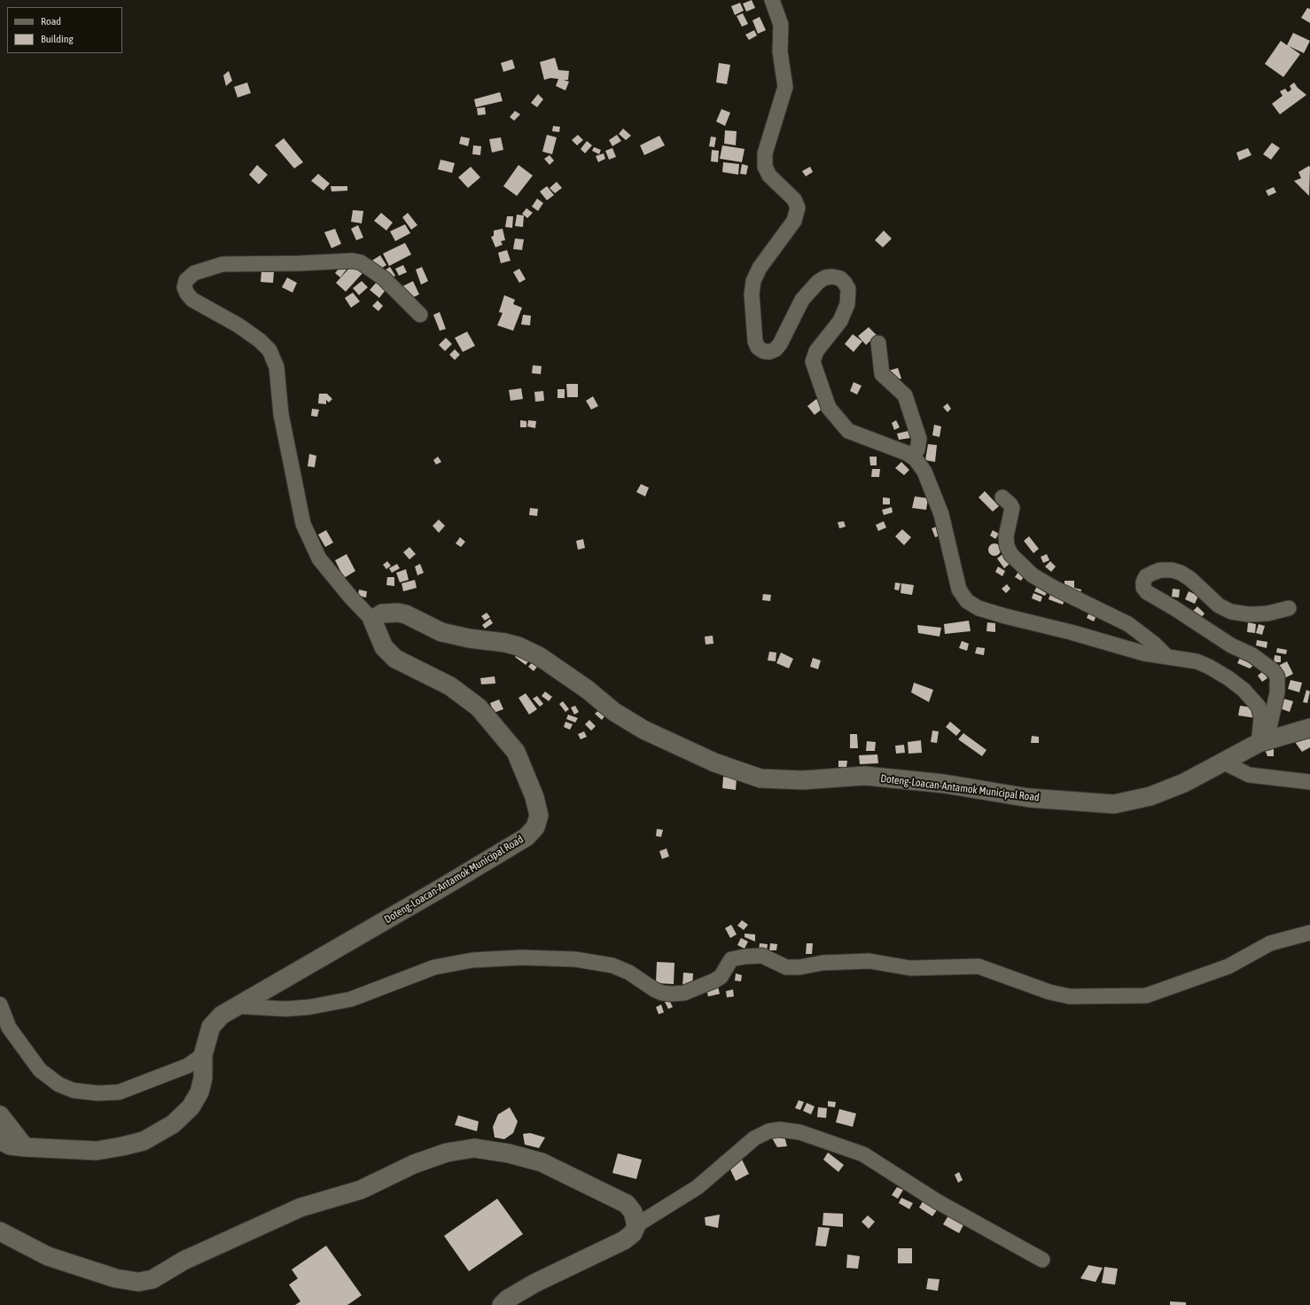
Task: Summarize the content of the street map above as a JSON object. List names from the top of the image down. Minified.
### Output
{"streets":{"street":["Doteng-Loacan-Antamok Municipal Road"]},"legend":["Road","Building"]}
